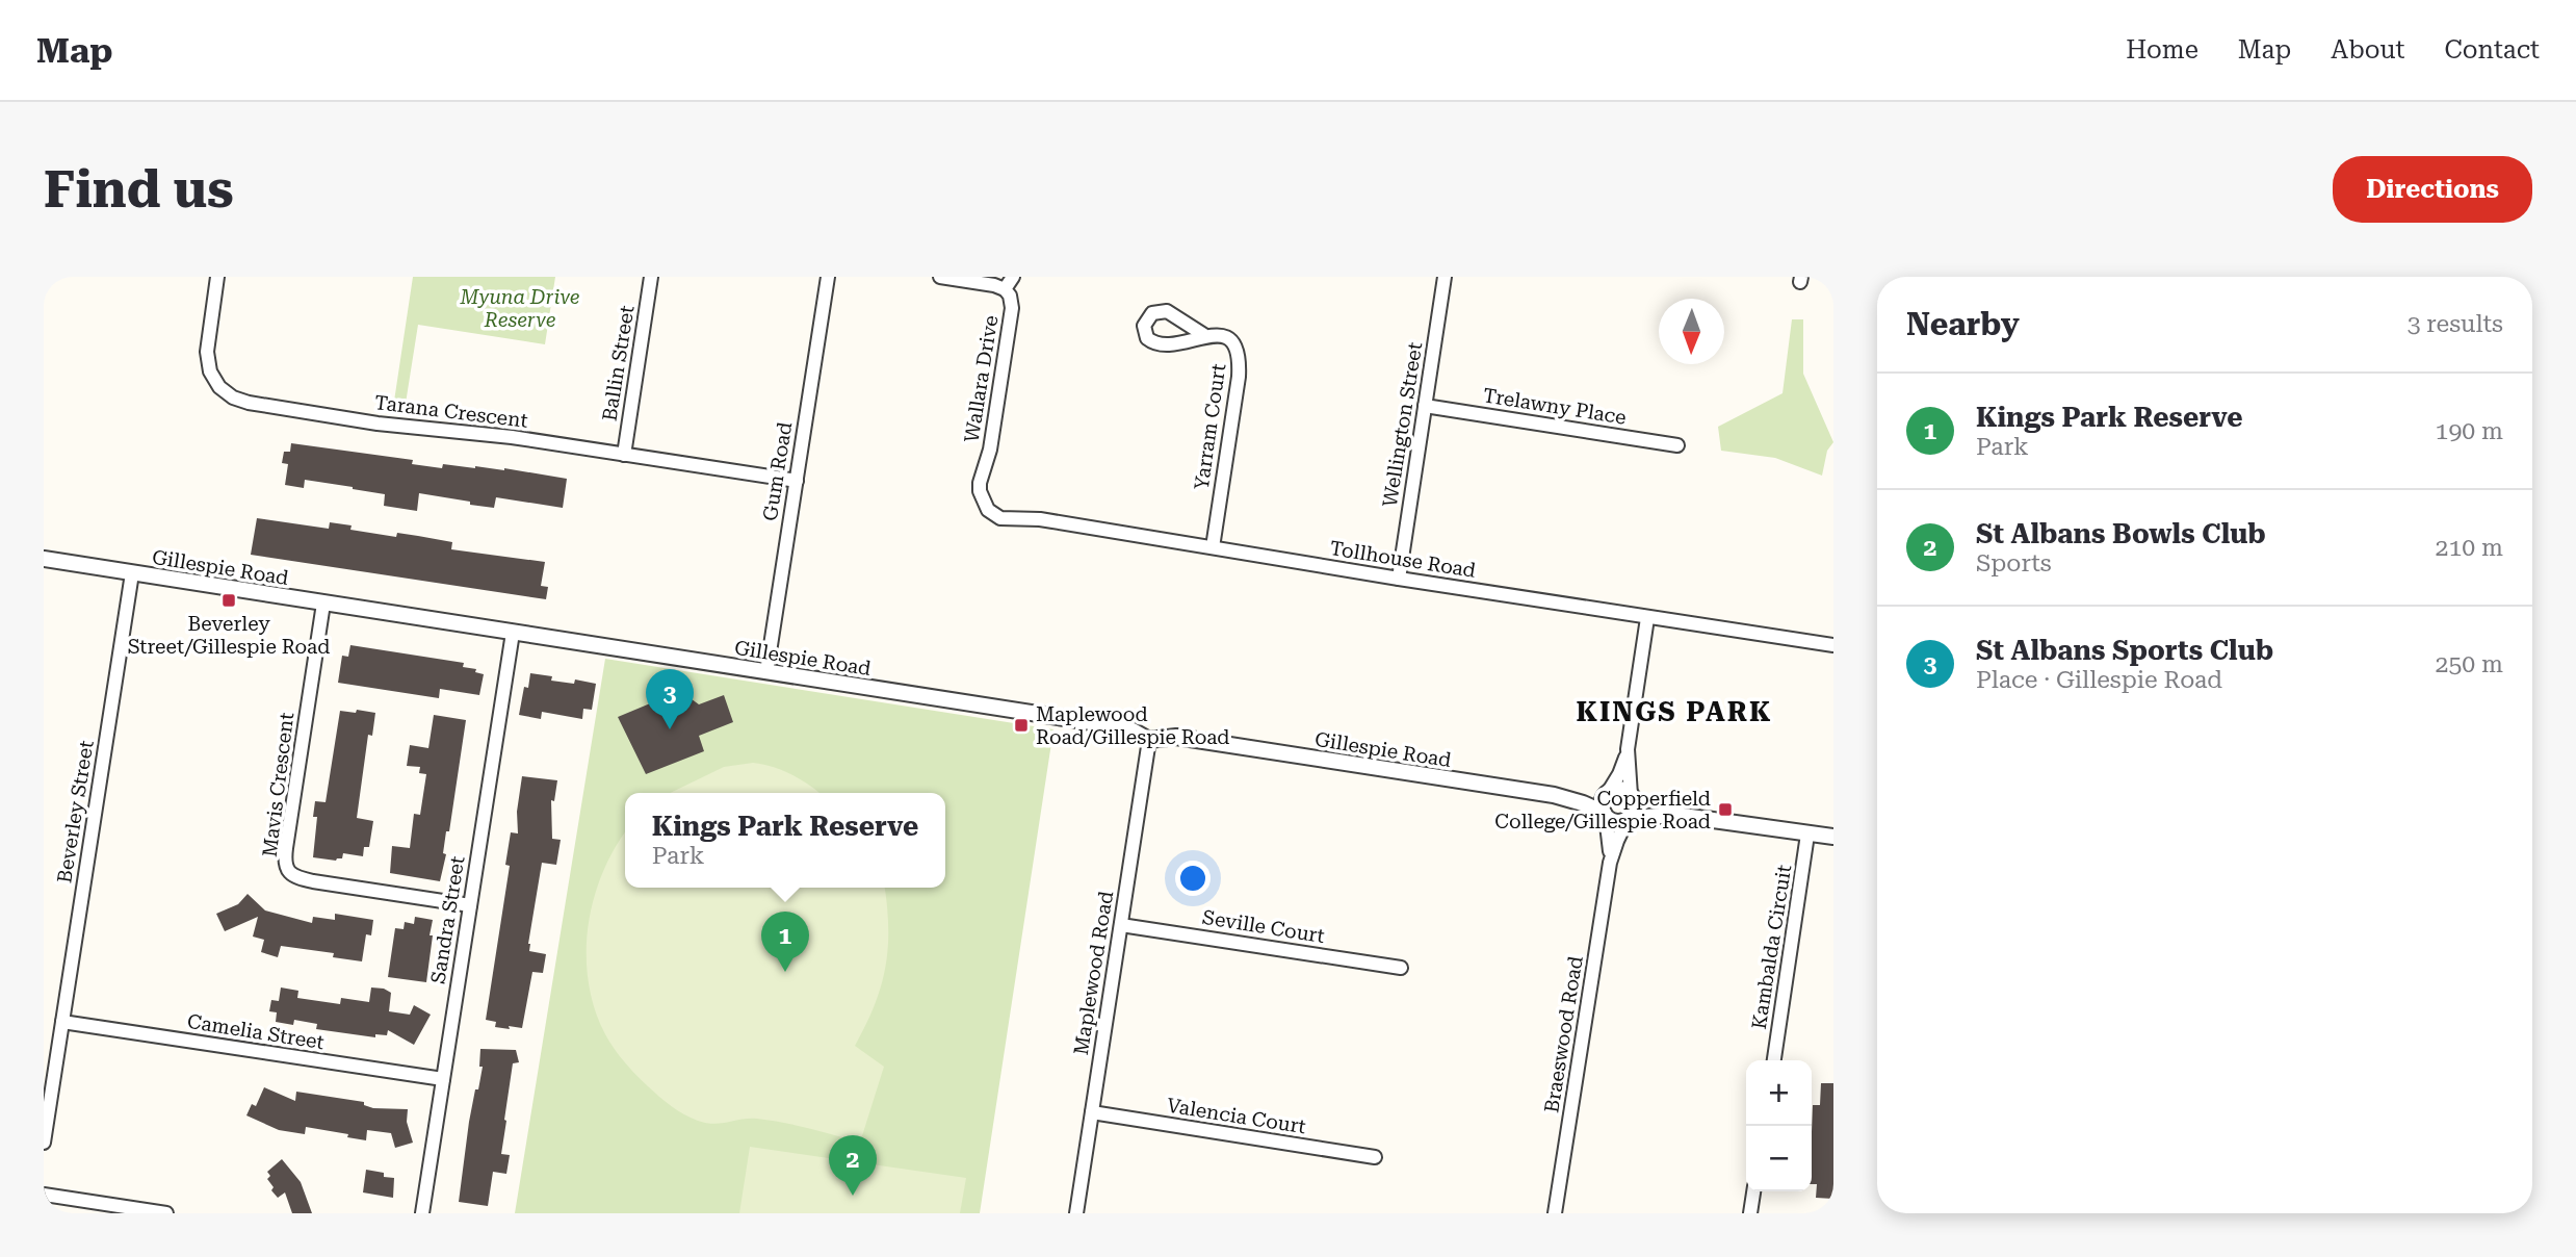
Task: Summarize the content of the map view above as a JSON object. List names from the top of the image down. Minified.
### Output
{"streets":{"street":["Ballin Street","Wallara Drive","Trelawny Place","Tarana Crescent","Wellington Street","Yarram Court","Gum Road","Tollhouse Road","Gillespie Road","Mavis Crescent","Beverley Street","Sandra Street","Seville Court","Kambalda Circuit","Maplewood Road","Camelia Street","Braeswood Road","Valencia Court"]},"crossings":[["Ballin Street","Tarana Crescent"],["Wallara Drive","Tollhouse Road"],["Trelawny Place","Wellington Street"],["Tarana Crescent","Gum Road"],["Wellington Street","Tollhouse Road"],["Yarram Court","Tollhouse Road"],["Gum Road","Gillespie Road"],["Gillespie Road","Mavis Crescent"],["Gillespie Road","Beverley Street"],["Gillespie Road","Sandra Street"],["Gillespie Road","Maplewood Road"],["Gillespie Road","Braeswood Road"],["Mavis Crescent","Sandra Street"],["Beverley Street","Camelia Street"],["Sandra Street","Camelia Street"],["Seville Court","Maplewood Road"],["Maplewood Road","Valencia Court"]],"districts":["KINGS PARK"],"parks":["Myuna Drive Reserve"],"places":{"transit":["Beverley Street/Gillespie Road","Maplewood Road/Gillespie Road","Copperfield College/Gillespie Road"]},"north":"bottom","page":{"header":"Map","nav":["Home","Map","About","Contact"],"buttons":"Directions","title":"Find us","heading":["Nearby","3 results"],"list":[{"mark":"1","name":"Kings Park Reserve","note":"Park","value":"190 m"},{"mark":"2","name":"St Albans Bowls Club","note":"Sports","value":"210 m"},{"mark":"3","name":"St Albans Sports Club","note":"Place · Gillespie Road","value":"250 m"}],"pins":["3","1","2"],"popup":["Kings Park Reserve","Park"],"map_buttons":["+","−"]}}
